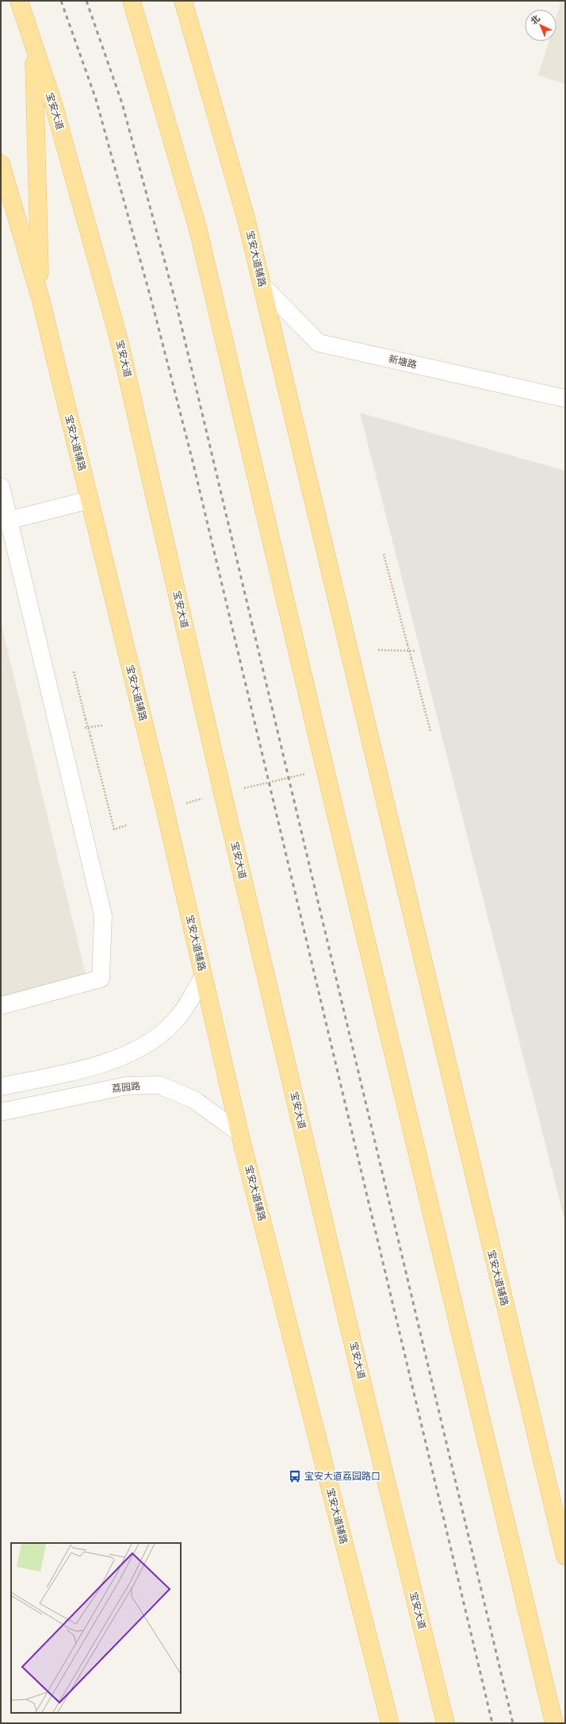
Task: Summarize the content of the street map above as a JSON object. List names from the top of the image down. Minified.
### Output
{"streets":{"main road":["宝安大道","宝安大道辅路"],"street":["新塘路","荔园路"]},"crossings":[["宝安大道辅路","新塘路"],["宝安大道辅路","荔园路"]],"places":{"bus stop":["宝安大道荔园路口"]},"north":"top left"}
